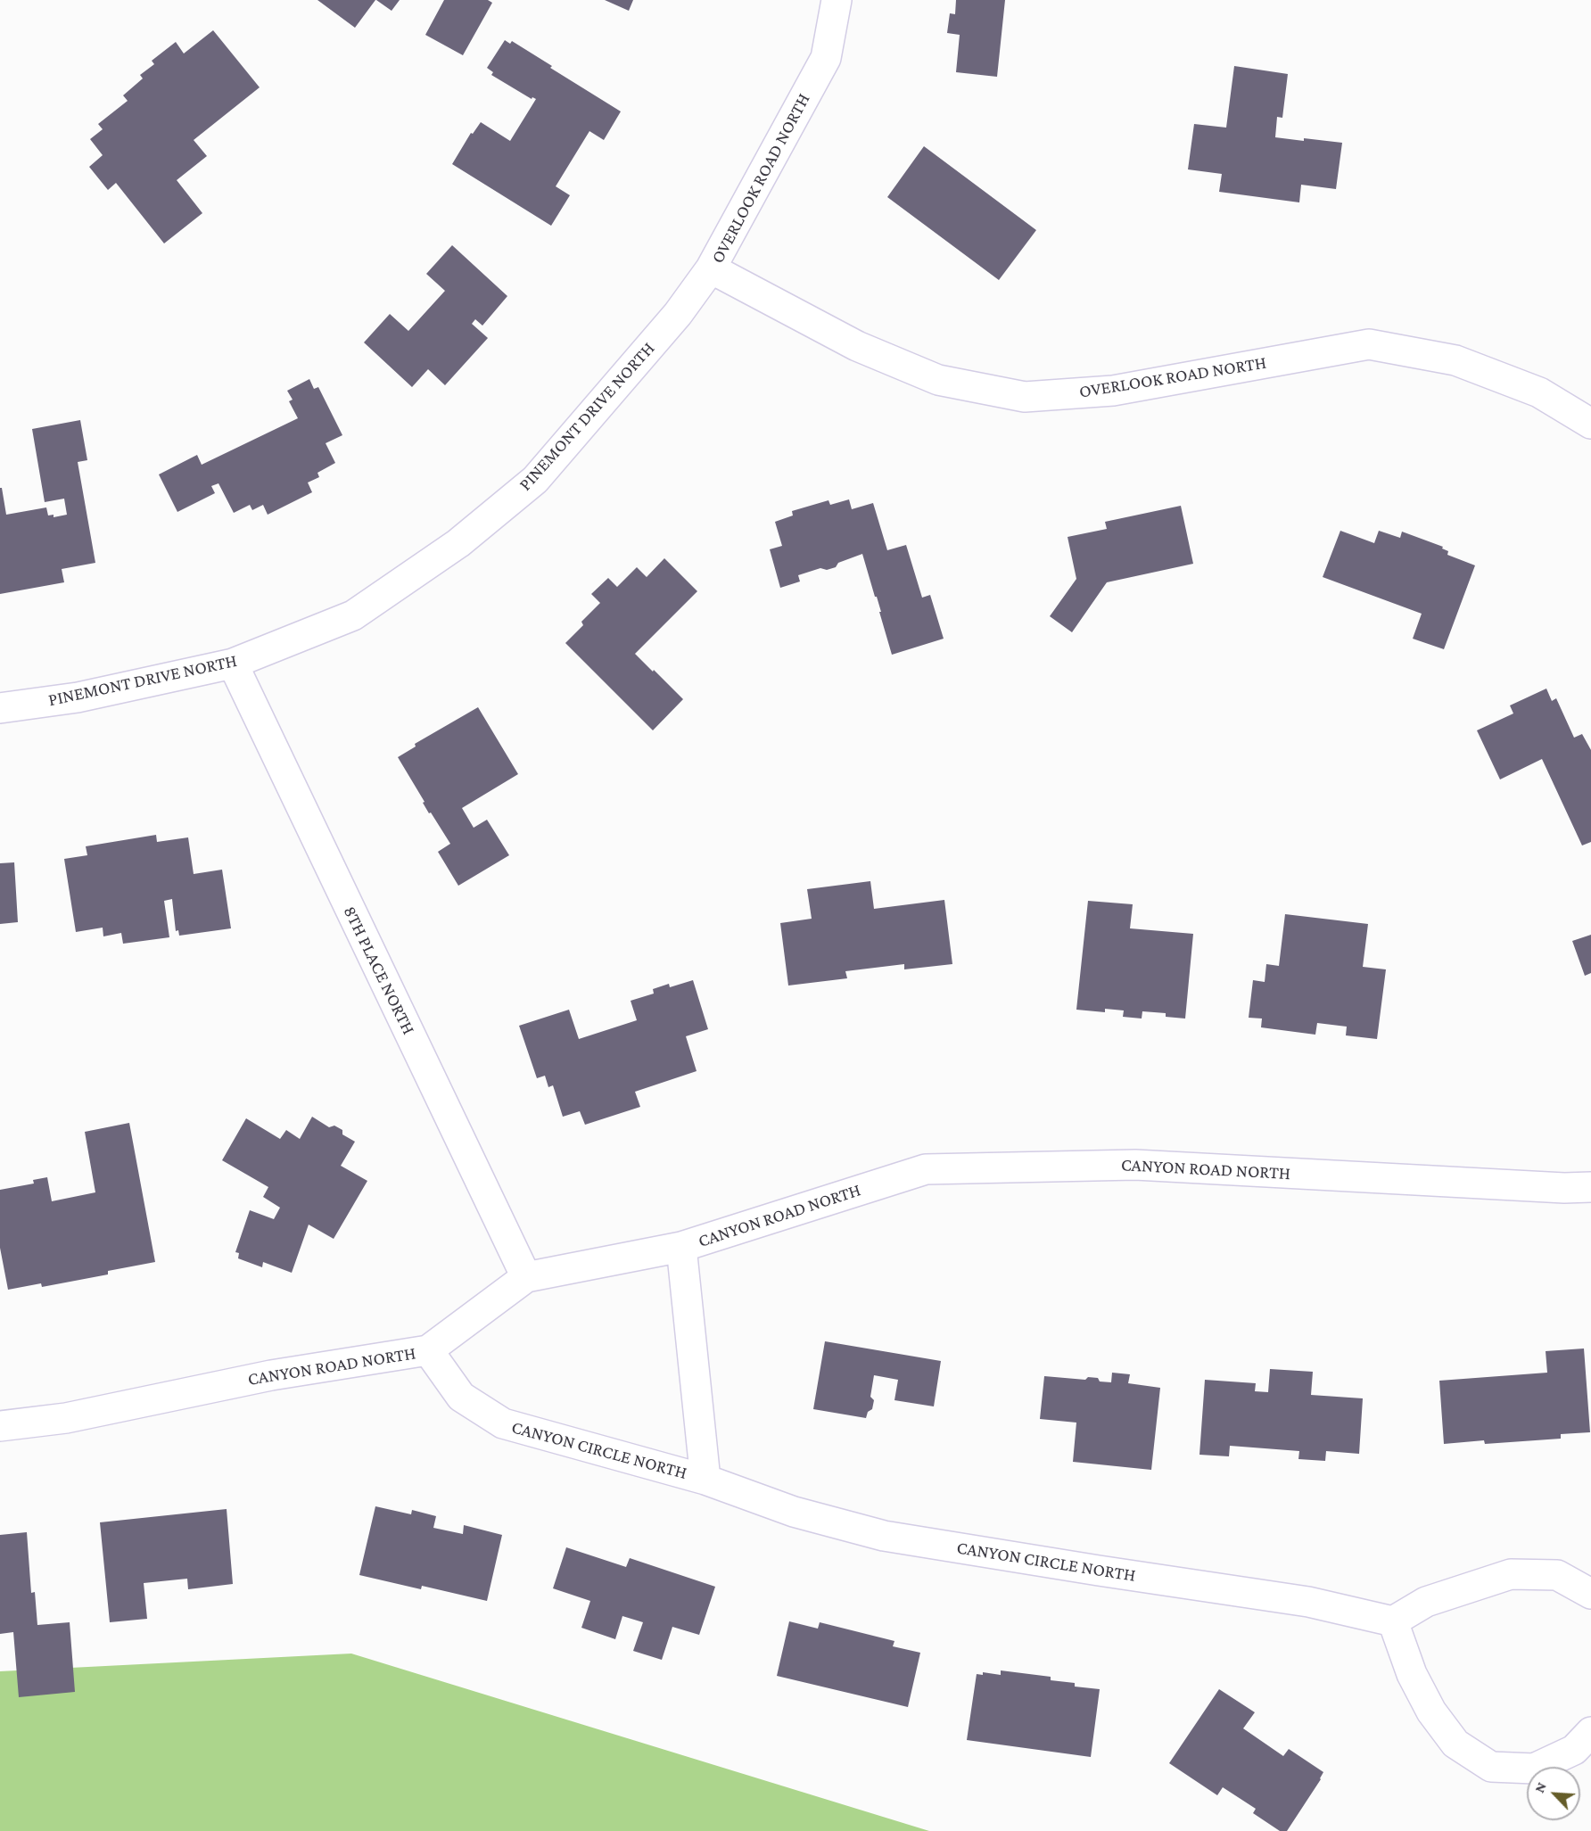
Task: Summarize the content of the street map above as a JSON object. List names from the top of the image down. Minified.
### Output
{"streets":{"street":["OVERLOOK ROAD NORTH","PINEMONT DRIVE NORTH","8TH PLACE NORTH","CANYON ROAD NORTH","CANYON CIRCLE NORTH"]},"crossings":[["OVERLOOK ROAD NORTH","PINEMONT DRIVE NORTH"],["PINEMONT DRIVE NORTH","8TH PLACE NORTH"],["8TH PLACE NORTH","CANYON ROAD NORTH"],["CANYON ROAD NORTH","CANYON CIRCLE NORTH"]],"north":"top left"}
